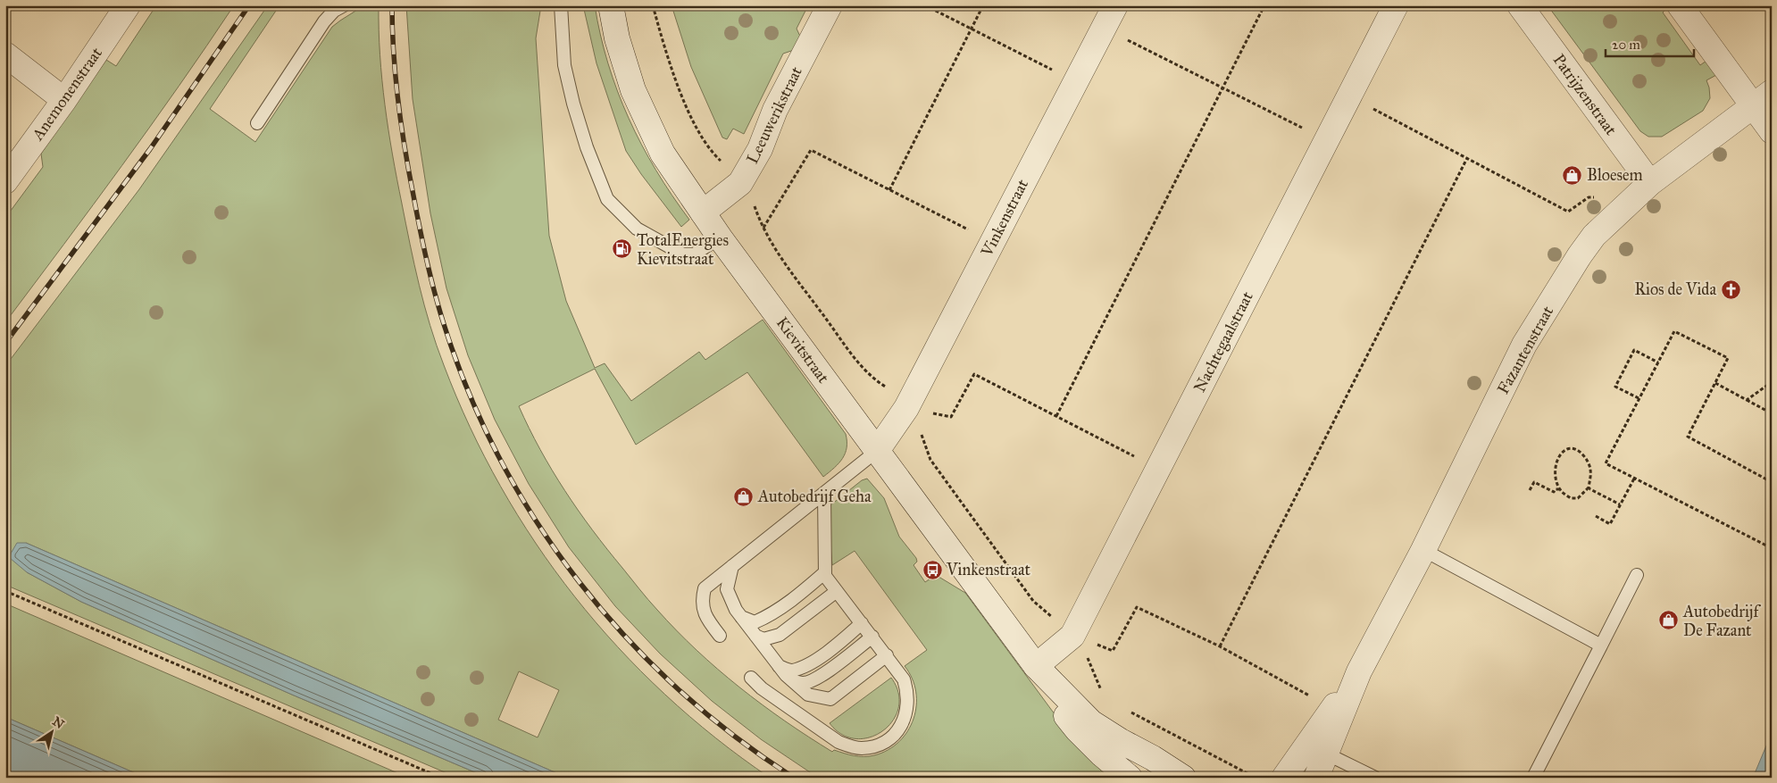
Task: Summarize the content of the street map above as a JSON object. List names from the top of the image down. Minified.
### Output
{"streets":{"street":["Anemonenstraat","Patrijzenstraat","Leeuwerikstraat","Vinkenstraat","Nachtegaalstraat","Kievitstraat","Fazantenstraat"]},"crossings":[["Patrijzenstraat","Fazantenstraat"],["Leeuwerikstraat","Kievitstraat"],["Vinkenstraat","Kievitstraat"],["Nachtegaalstraat","Kievitstraat"]],"places":{"shop":["Bloesem","Autobedrijf Geha","Autobedrijf De Fazant"],"fuel station":["TotalEnergies Kievitstraat"],"church":["Rios de Vida"],"bus stop":["Vinkenstraat"]},"scale_bar":"20 m","north":"top right"}
